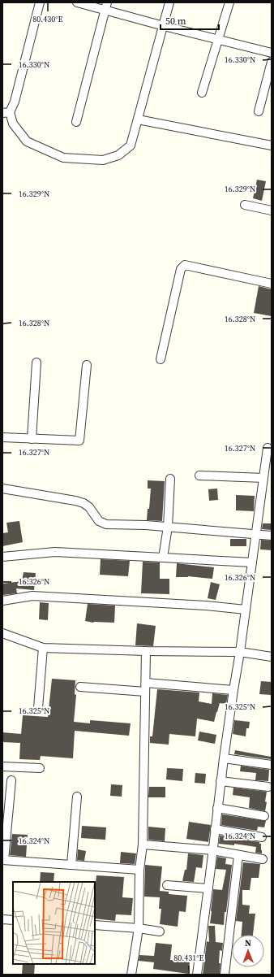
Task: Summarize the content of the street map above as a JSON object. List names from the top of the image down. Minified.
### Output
{"scale_bar":"50 m","north":"top","coordinates":["80.430°E","16.330°N","16.329°N","16.328°N","16.327°N","16.326°N","16.325°N","16.324°N","80.431°E"]}
